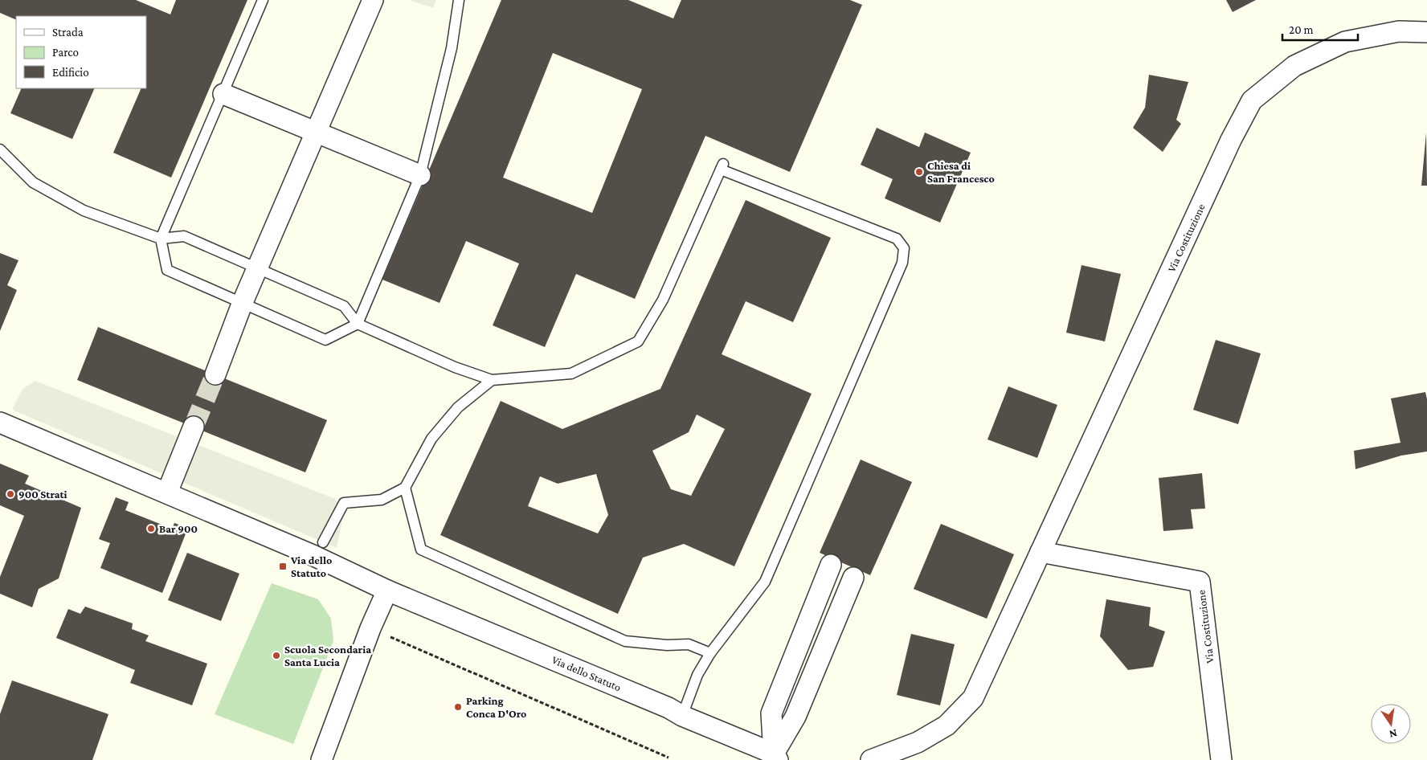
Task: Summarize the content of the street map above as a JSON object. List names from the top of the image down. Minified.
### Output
{"streets":{"street":["Via Costituzione","Via dello Statuto"]},"places":{"other":["Chiesa di San Francesco","900 Strati","Bar 900","Scuola Secondaria Santa Lucia","Parking Conca D'Oro"],"transit":["Via dello Statuto"]},"legend":["Strada","Parco","Edificio"],"scale_bar":"20 m","north":"bottom"}
